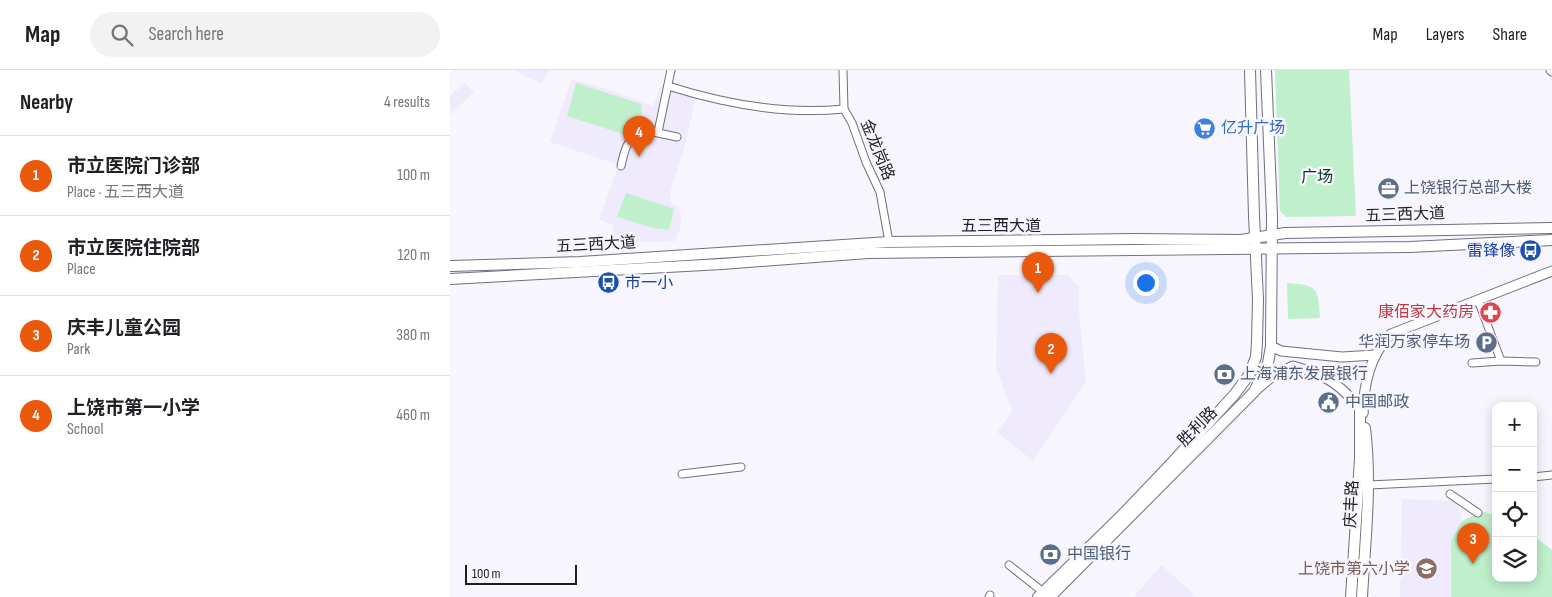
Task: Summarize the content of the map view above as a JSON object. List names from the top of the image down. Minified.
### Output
{"streets":{"main road":["五三西大道","胜利路","庆丰路"],"street":["金龙岗路"]},"crossings":[["金龙岗路","五三西大道"],["五三西大道","胜利路"]],"parks":["广场"],"places":{"supermarket":["亿升广场"],"office":["上饶银行总部大楼"],"bus stop":["雷锋像","市一小"],"pharmacy":["康佰家大药房"],"parking":["华润万家停车场"],"bank":["上海浦东发展银行","中国银行"],"public building":["中国邮政"],"school or university":["上饶市第六小学"]},"scale_bar":"100 m","page":{"header":"Map","search":"Search here","nav":["Map","Layers","Share"],"heading":["Nearby","4 results"],"pins":["4","1","2","3"],"list":[{"mark":"1","name":"市立医院门诊部","note":"Place · 五三西大道","value":"100 m"},{"mark":"2","name":"市立医院住院部","note":"Place","value":"120 m"},{"mark":"3","name":"庆丰儿童公园","note":"Park","value":"380 m"},{"mark":"4","name":"上饶市第一小学","note":"School","value":"460 m"}],"map_buttons":["+","−"],"scale":"100 m"}}
